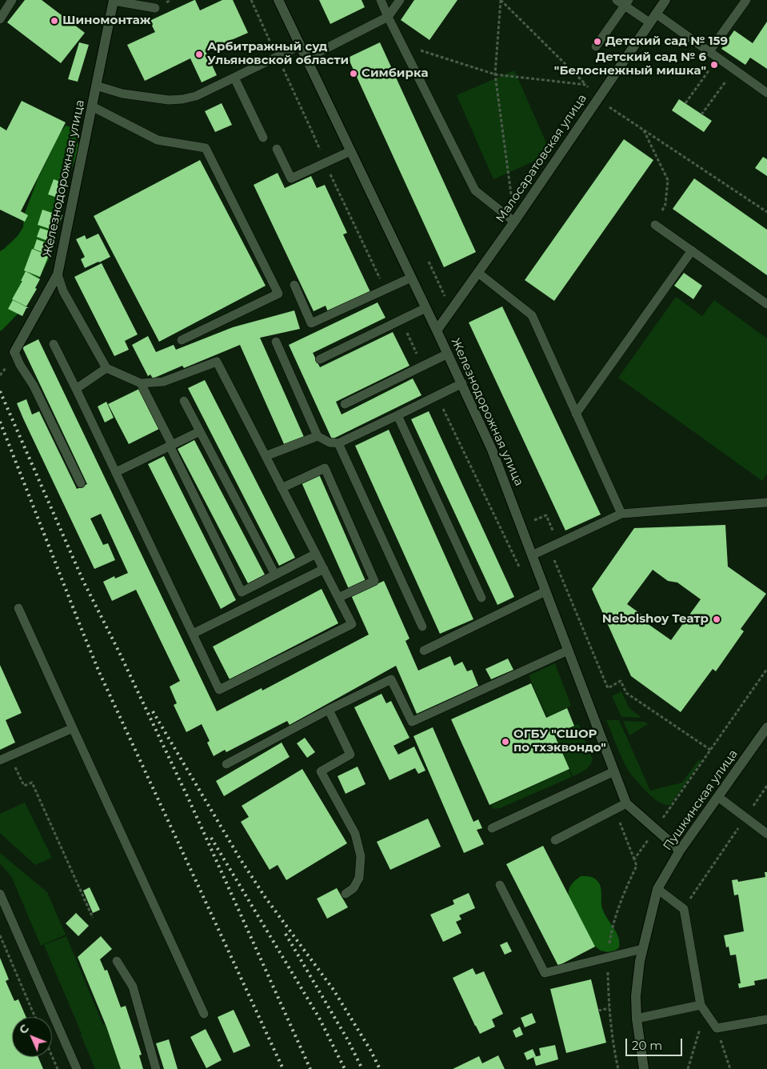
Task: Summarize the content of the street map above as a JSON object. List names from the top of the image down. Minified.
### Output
{"streets":{"street":["Малосаратовская улица","Железнодорожная улица","Пушкинская улица"]},"crossings":[["Малосаратовская улица","Железнодорожная улица"],["Железнодорожная улица","Пушкинская улица"]],"places":["Шиномонтаж","Детский сад № 159","Арбитражный суд Ульяновской области","Детский сад № 6 \"Белоснежный мишка\"","Симбирка","Nebolshoy Театр","ОГБУ \"СШОР по тхэквондо\""],"scale_bar":"20 m","north":"top left"}
